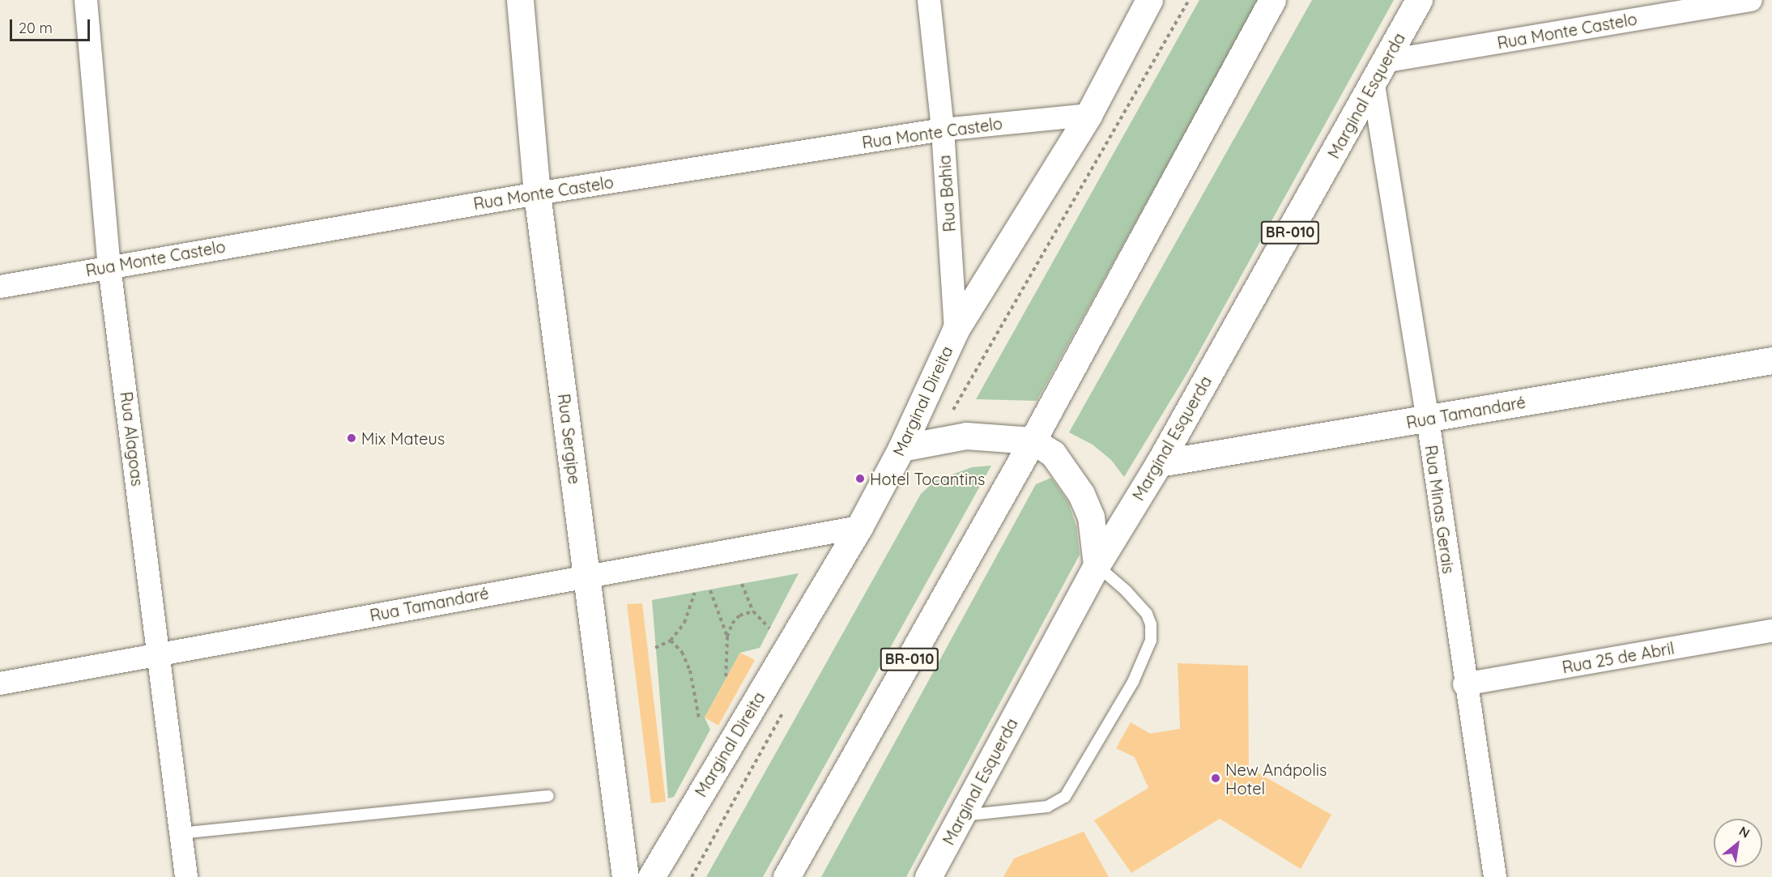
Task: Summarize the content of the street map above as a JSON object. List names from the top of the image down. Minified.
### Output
{"streets":{"main road":["Marginal Esquerda","BR-010","Marginal Direita","Rua Tamandaré","Rua Sergipe"],"street":["Rua Monte Castelo","Rua Bahia","Rua Alagoas","Rua Minas Gerais","Rua 25 de Abril"]},"crossings":[["Rua Monte Castelo","Marginal Esquerda"],["Rua Monte Castelo","Rua Bahia"],["Rua Monte Castelo","Marginal Direita"],["Rua Monte Castelo","Rua Alagoas"],["Rua Monte Castelo","Rua Sergipe"],["Rua Monte Castelo","Rua Minas Gerais"],["Marginal Esquerda","Rua Tamandaré"],["Marginal Esquerda","Rua Minas Gerais"],["Rua Bahia","Marginal Direita"],["Marginal Direita","Rua Tamandaré"],["Rua Tamandaré","Rua Alagoas"],["Rua Tamandaré","Rua Sergipe"],["Rua Tamandaré","Rua Minas Gerais"],["Rua Minas Gerais","Rua 25 de Abril"]],"places":["Mix Mateus","Hotel Tocantins","New Anápolis Hotel"],"scale_bar":"20 m","north":"top right"}
